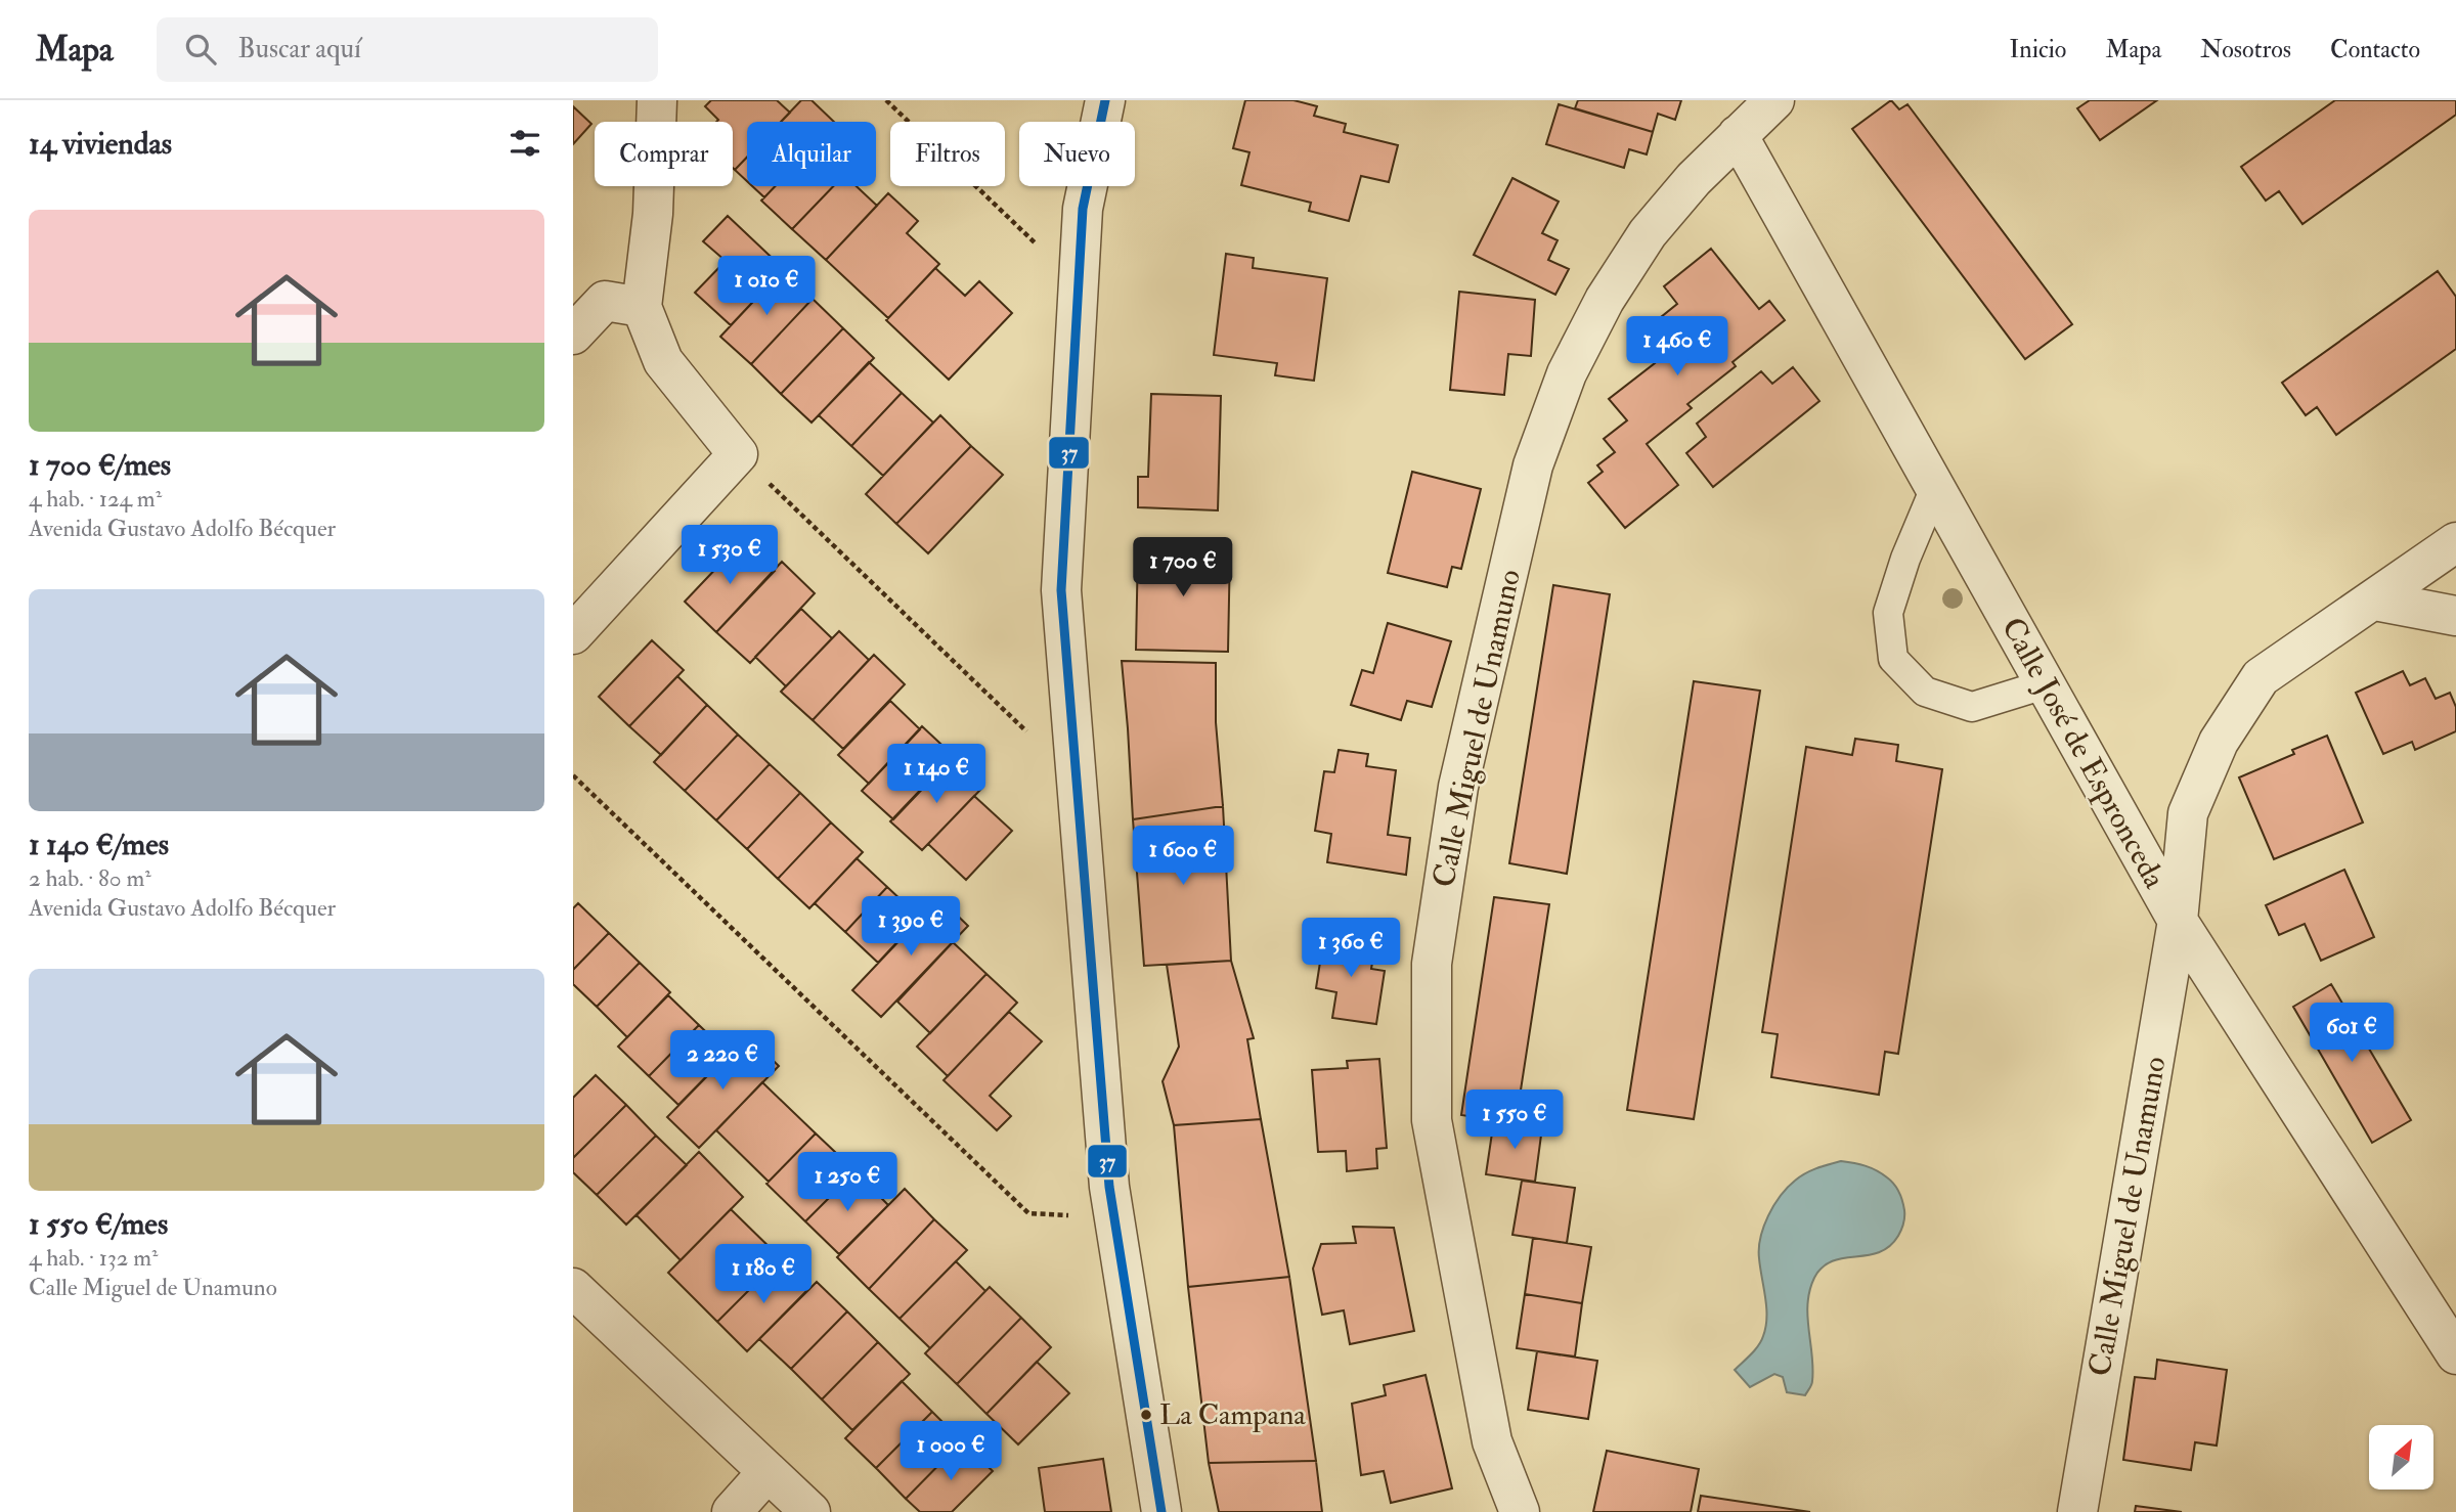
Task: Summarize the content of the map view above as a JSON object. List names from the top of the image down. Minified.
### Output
{"streets":{"street":["Calle Miguel de Unamuno","Calle José de Espronceda"]},"crossings":[["Calle Miguel de Unamuno","Calle José de Espronceda"]],"places":["La Campana"],"lines":["transit line 37"],"north":"top right","page":{"header":"Mapa","search":"Buscar aquí","nav":["Inicio","Mapa","Nosotros","Contacto"],"heading":"14 viviendas","chip":["Comprar","Alquilar","Filtros","Nuevo"],"list":[{"name":"1 700 €/mes","note":"4 hab. · 124 m² · Avenida Gustavo Adolfo Bécquer"},{"name":"1 140 €/mes","note":"2 hab. · 80 m² · Avenida Gustavo Adolfo Bécquer"},{"name":"1 550 €/mes","note":"4 hab. · 132 m² · Calle Miguel de Unamuno"}],"price":["1 010 €","1 460 €","1 530 €","1 700 €","1 140 €","1 600 €","1 390 €","1 360 €","601 €","2 220 €","1 550 €","1 250 €","1 180 €","1 000 €"]}}
